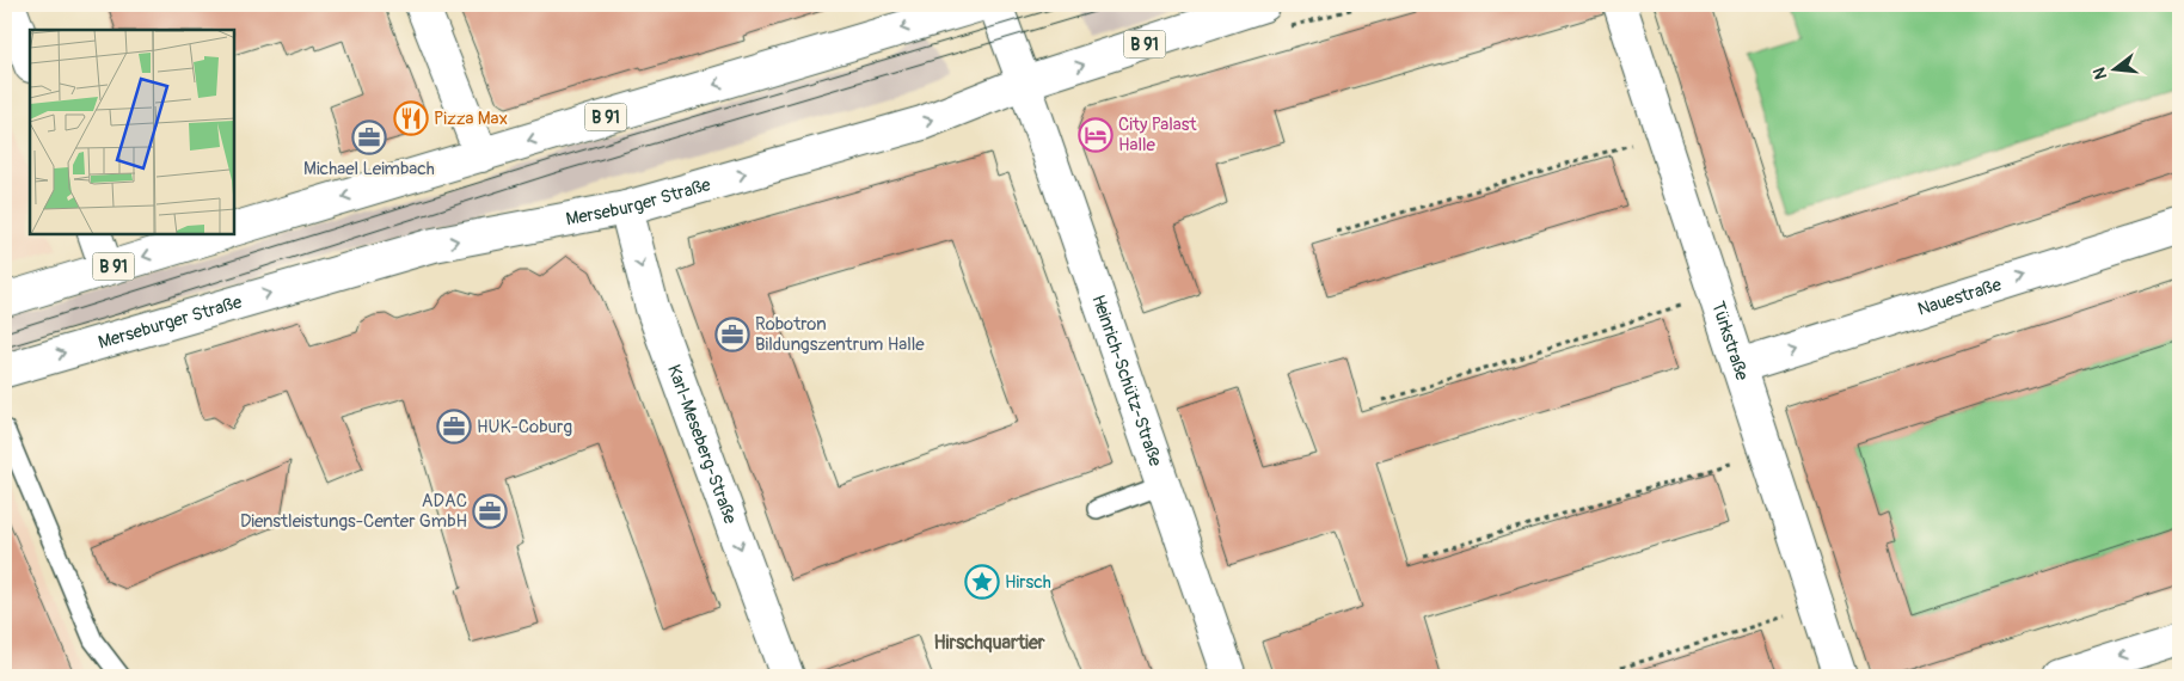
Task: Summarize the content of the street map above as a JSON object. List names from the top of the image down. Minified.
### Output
{"streets":{"street":["B 91","Merseburger Straße","Nauestraße","Türkstraße","Heinrich-Schütz-Straße","Karl-Meseberg-Straße"]},"crossings":[["Merseburger Straße","Heinrich-Schütz-Straße"],["Merseburger Straße","Karl-Meseberg-Straße"],["Nauestraße","Türkstraße"]],"one_way":["Nauestraße","Karl-Meseberg-Straße"],"districts":["Hirschquartier"],"places":{"restaurant":["Pizza Max"],"hotel":["City Palast Halle"],"office":["Michael Leimbach","Robotron Bildungszentrum Halle","HUK-Coburg","ADAC Dienstleistungs-Center GmbH"],"place":["Hirsch"]},"north":"left"}
